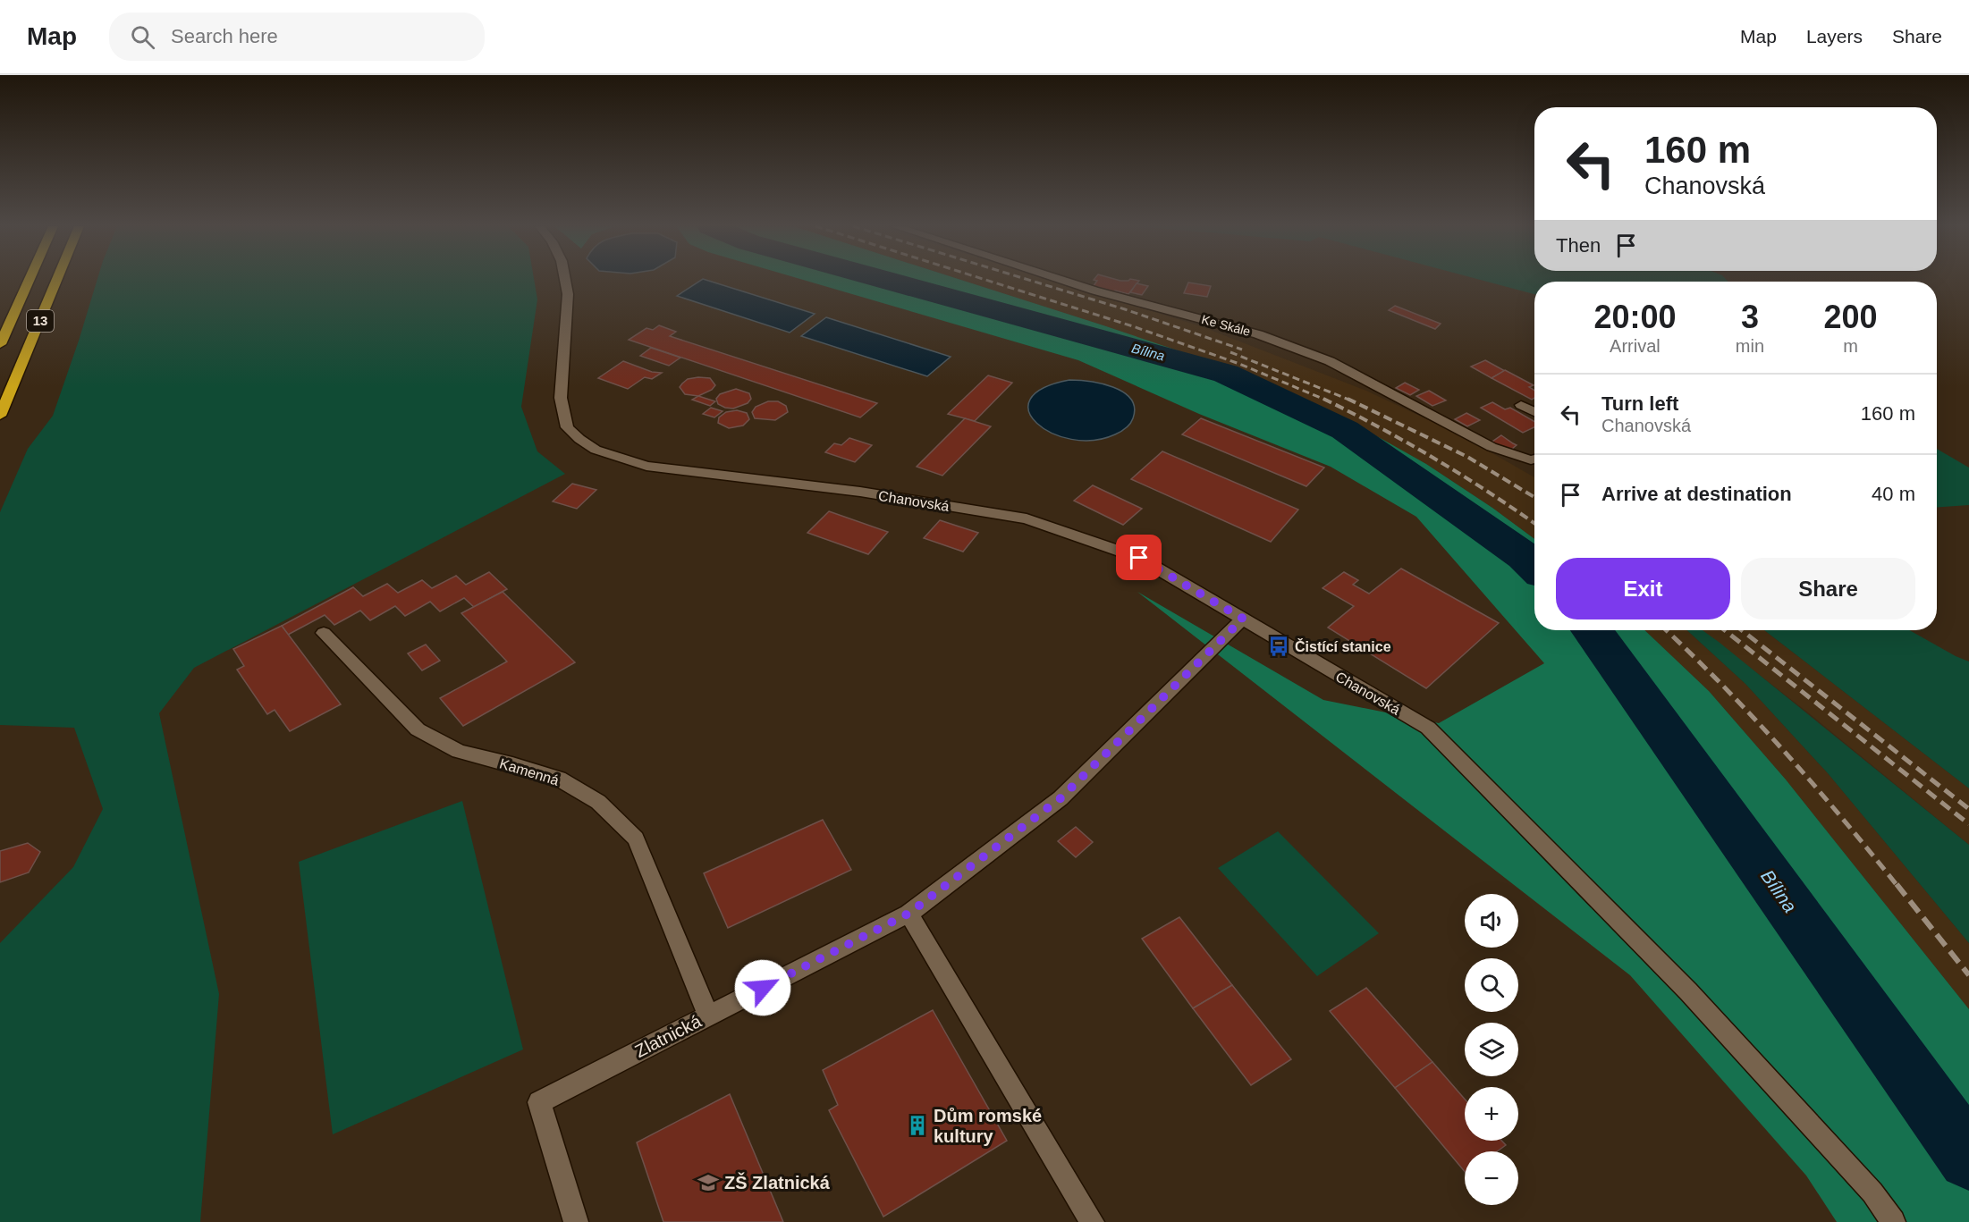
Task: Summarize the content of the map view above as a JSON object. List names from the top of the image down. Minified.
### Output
{"streets":{"highway":["13"],"street":["Ke Skále","Chanovská","Kamenná","Zlatnická"]},"crossings":[["Chanovská","Zlatnická"],["Kamenná","Zlatnická"]],"water":["Bílina"],"places":{"bus stop":["Čistící stanice"],"building":["Dům romské kultury"],"school or university":["ZŠ Zlatnická"]},"page":{"header":"Map","search":"Search here","nav":["Map","Layers","Share"],"turn":["160 m","Chanovská"],"then":"Then","eta":["20:00","Arrival","3","min","200","m"],"list":[{"name":"Turn left","note":"Chanovská","value":"160 m"},{"name":"Arrive at destination","value":"40 m"}],"buttons":["Exit","Share"],"map_buttons":["+","−"]}}
